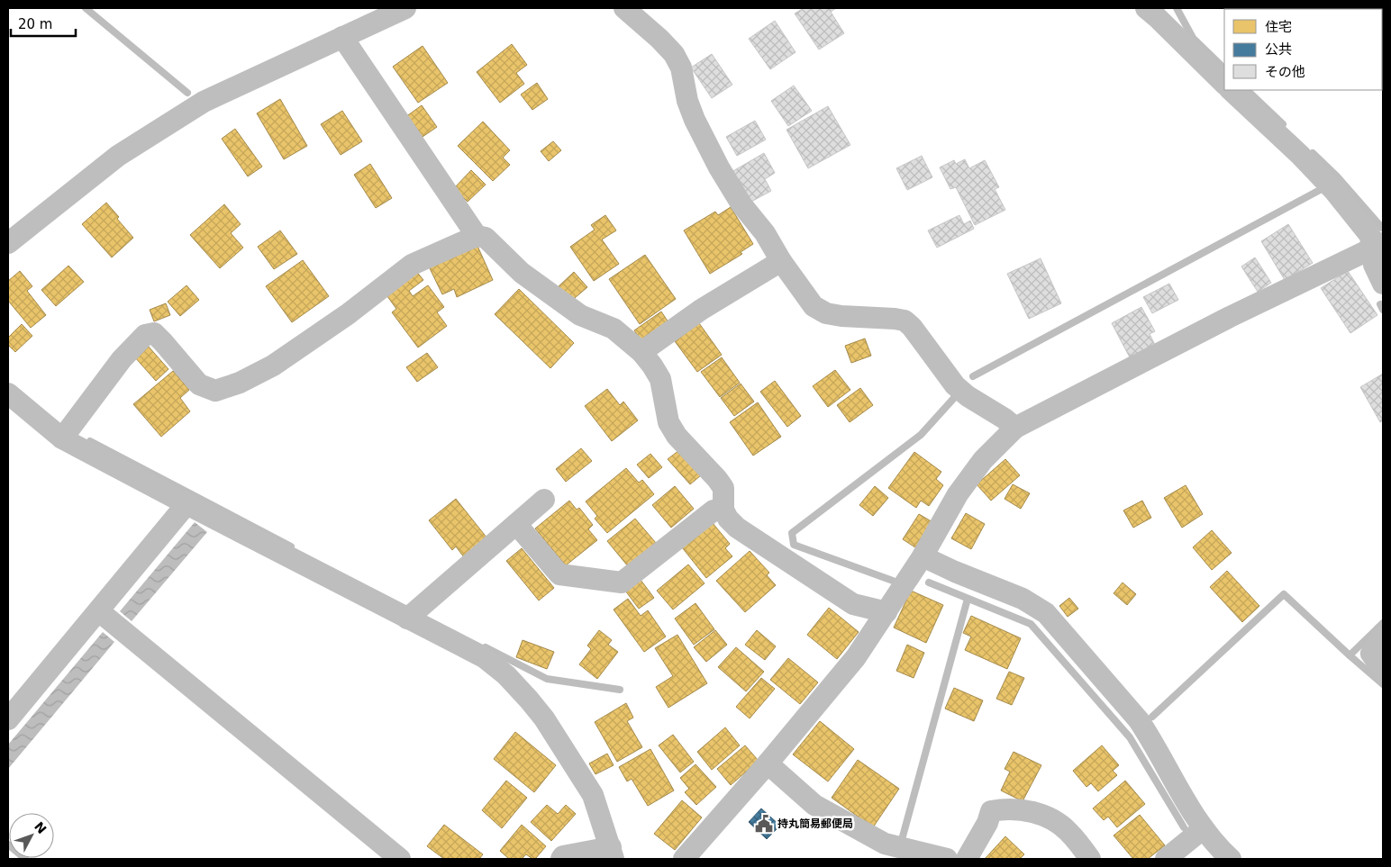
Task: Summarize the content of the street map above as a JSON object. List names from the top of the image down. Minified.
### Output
{"places":{"public building":["持丸簡易郵便局"]},"legend":["住宅","公共","その他"],"scale_bar":"20 m","north":"top right"}
